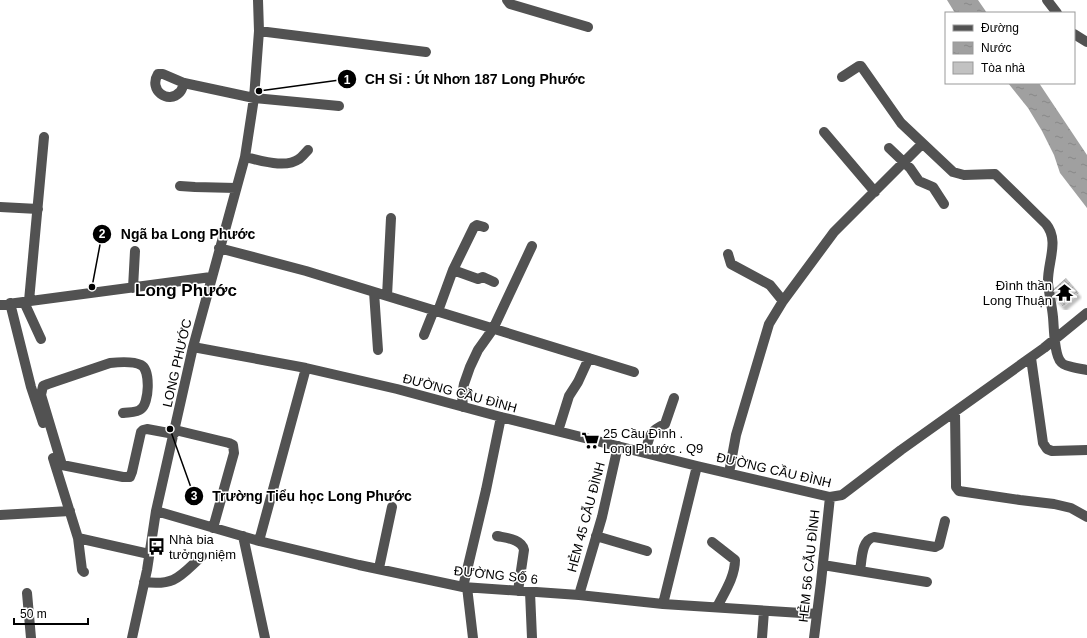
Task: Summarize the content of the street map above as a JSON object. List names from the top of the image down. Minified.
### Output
{"streets":{"street":["LONG PHƯỚC","ĐƯỜNG CẦU ĐÌNH","HẺM 45 CẪU ĐÌNH","HẺM 56 CẪU ĐÌNH","ĐƯỜNG SỐ 6"]},"crossings":[["LONG PHƯỚC","ĐƯỜNG CẦU ĐÌNH"],["LONG PHƯỚC","ĐƯỜNG SỐ 6"],["ĐƯỜNG CẦU ĐÌNH","HẺM 45 CẪU ĐÌNH"],["ĐƯỜNG CẦU ĐÌNH","HẺM 56 CẪU ĐÌNH"],["HẺM 45 CẪU ĐÌNH","ĐƯỜNG SỐ 6"],["HẺM 56 CẪU ĐÌNH","ĐƯỜNG SỐ 6"]],"districts":["Long Phước"],"places":{"other":["CH Sỉ : Út Nhơn 187 Long Phước","Ngã ba Long Phước","Trường Tiểu học Long Phước"],"temple":["Đình thần Long Thuận"],"supermarket":["25 Cầu Đình . Long Phước . Q9"],"bus stop":["Nhà bia tưởng niệm"]},"legend":["Đường","Nước","Tòa nhà"],"scale_bar":"50 m"}
